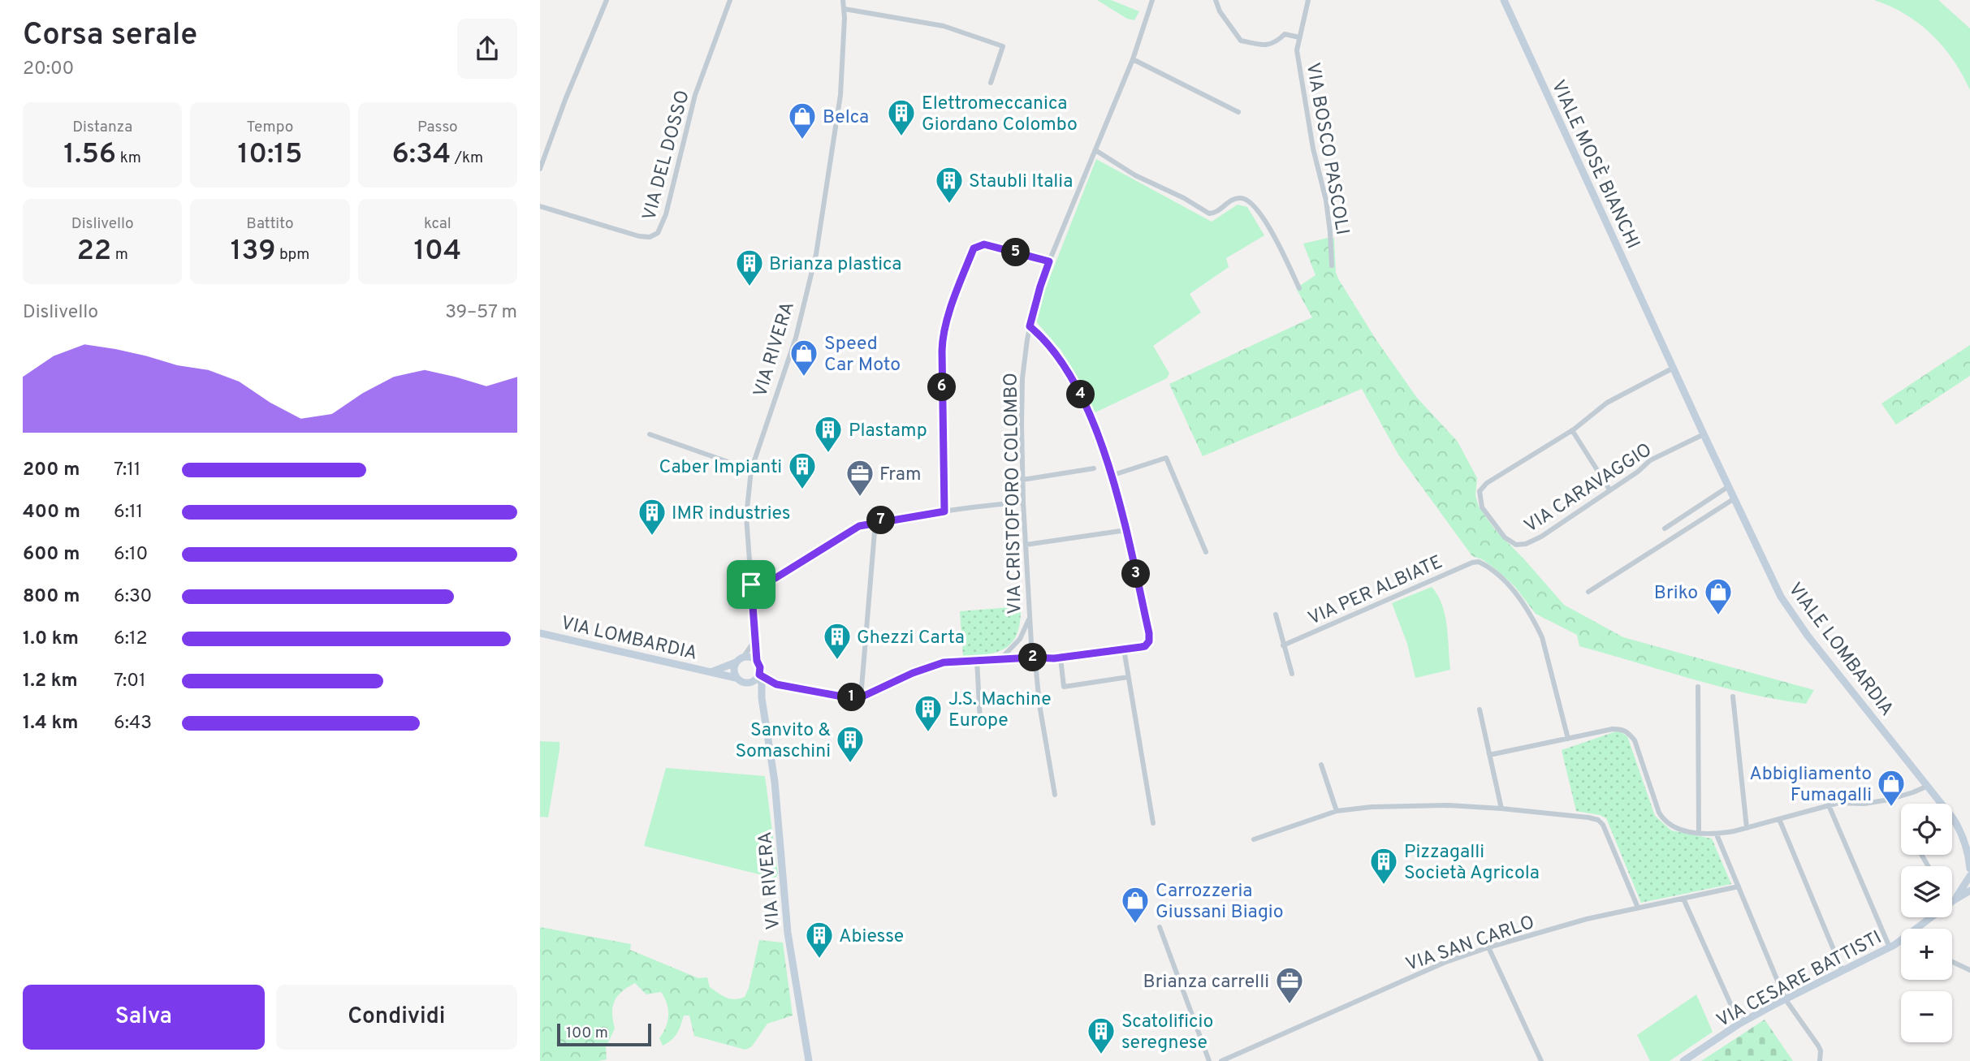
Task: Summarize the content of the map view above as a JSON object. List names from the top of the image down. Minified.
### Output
{"streets":{"street":["VIA BOSCO PASCOLI","VIA DEL DOSSO","VIALE MOSÈ BIANCHI","VIA RIVERA","VIA CARAVAGGIO","VIA CRISTOFORO COLOMBO","VIA PER ALBIATE","VIA LOMBARDIA","VIALE LOMBARDIA","VIA SAN CARLO","VIA CESARE BATTISTI"]},"crossings":[["VIALE MOSÈ BIANCHI","VIALE LOMBARDIA"],["VIA RIVERA","VIA LOMBARDIA"],["VIA CARAVAGGIO","VIALE LOMBARDIA"],["VIALE LOMBARDIA","VIA CESARE BATTISTI"]],"places":{"building":["Elettromeccanica Giordano Colombo","Staubli Italia","Brianza plastica","Plastamp","Caber Impianti","IMR industries","Ghezzi Carta","J.S. Machine Europe","Sanvito & Somaschini","Pizzagalli Società Agricola","Abiesse","Scatolificio seregnese"],"shop":["Belca","Speed Car Moto","Briko","Abbigliamento Fumagalli","Carrozzeria Giussani Biagio"],"office":["Fram","Brianza carrelli"]},"scale_bar":"100 m","page":{"heading":["Corsa serale","20:00"],"stats":[["Distanza","1.56 km"],["Tempo","10:15"],["Passo","6:34 /km"],["Dislivello","22 m"],["Battito","139 bpm"],["kcal","104"]],"pins":["5","6","4","7","3","2","1"],"chart":["Dislivello","39–57 m"],"list":[{"name":"200 m","note":"7:11"},{"name":"400 m","note":"6:11"},{"name":"600 m","note":"6:10"},{"name":"800 m","note":"6:30"},{"name":"1.0 km","note":"6:12"},{"name":"1.2 km","note":"7:01"},{"name":"1.4 km","note":"6:43"}],"map_buttons":["+","−"],"buttons":["Salva","Condividi"],"scale":"100 m"}}
